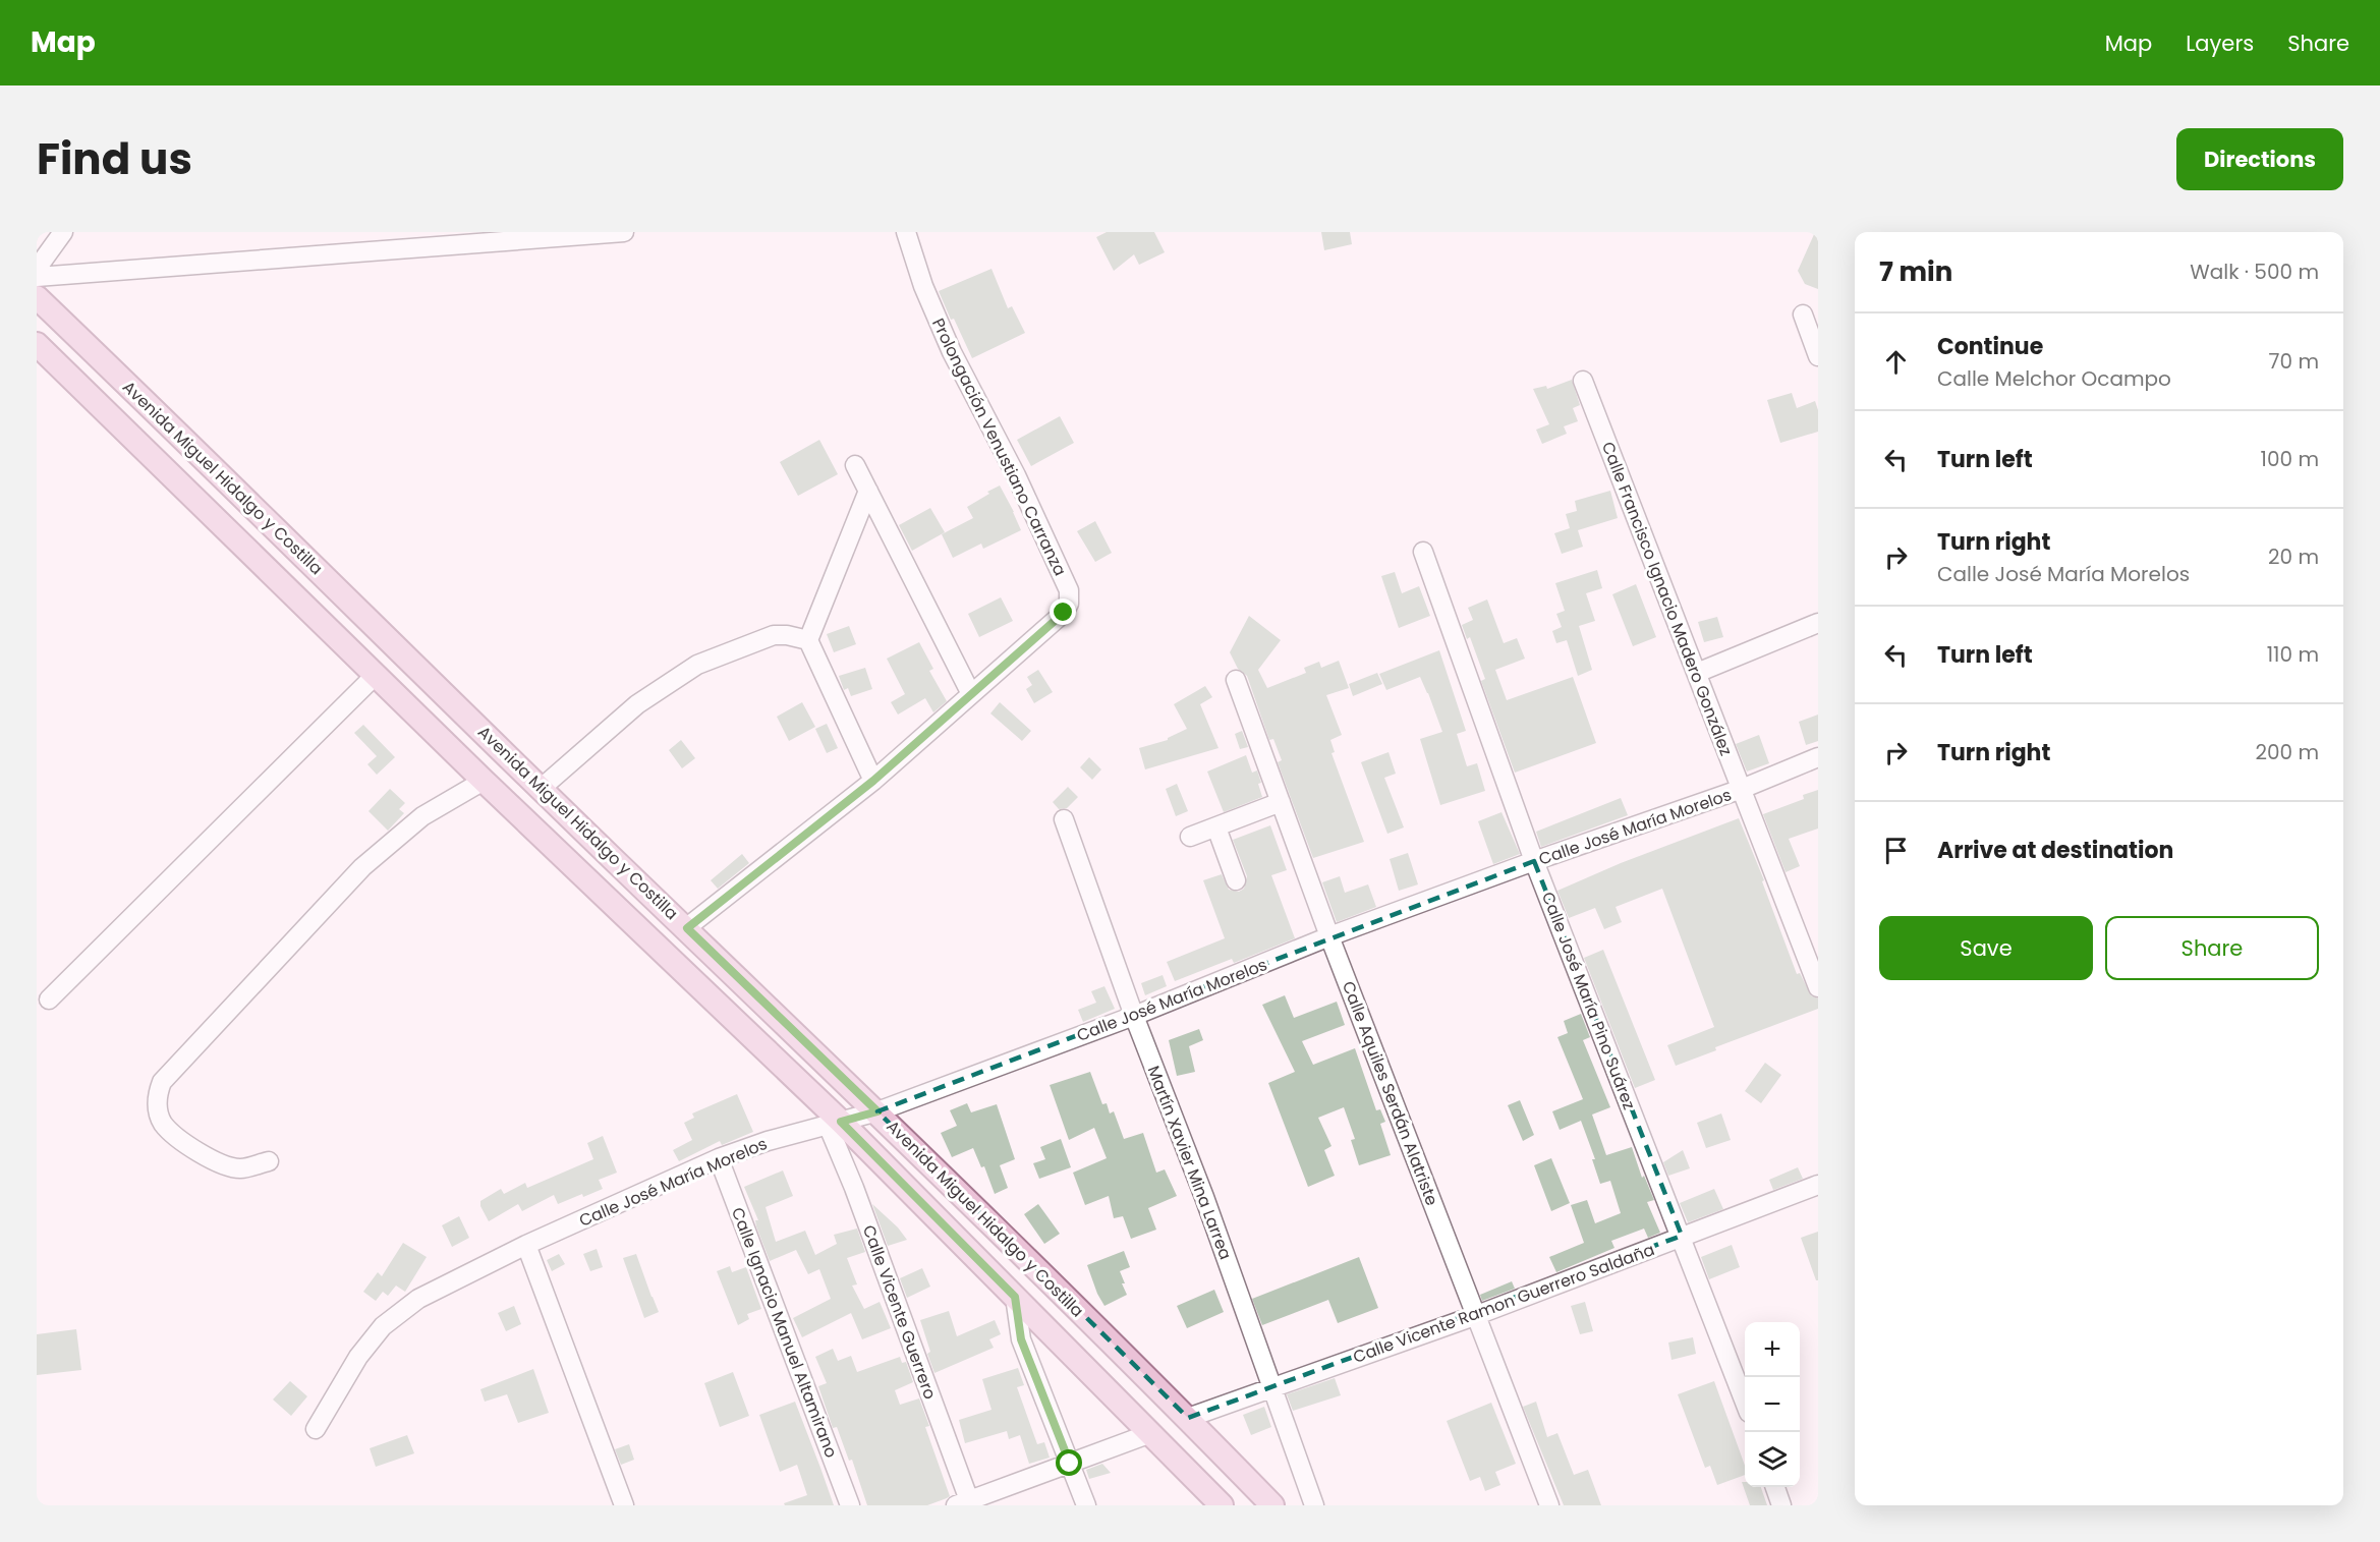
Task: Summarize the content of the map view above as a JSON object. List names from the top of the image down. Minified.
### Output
{"streets":{"main road":["Avenida Miguel Hidalgo y Costilla"],"street":["Prolongación Venustiano Carranza","Calle Francisco Ignacio Madero González","Calle José María Morelos","Calle José María Pino Suárez","Calle Aquiles Serdán Alatriste","Martín Xavier Mina Larrea","Calle Vicente Ramon Guerrero Saldaña","Calle Vicente Guerrero","Calle Ignacio Manuel Altamirano"]},"crossings":[["Prolongación Venustiano Carranza","Avenida Miguel Hidalgo y Costilla"],["Avenida Miguel Hidalgo y Costilla","Calle José María Morelos"],["Avenida Miguel Hidalgo y Costilla","Calle Vicente Ramon Guerrero Saldaña"],["Avenida Miguel Hidalgo y Costilla","Calle Vicente Guerrero"],["Calle Francisco Ignacio Madero González","Calle José María Morelos"],["Calle José María Morelos","Calle José María Pino Suárez"],["Calle José María Morelos","Calle Aquiles Serdán Alatriste"],["Calle José María Morelos","Martín Xavier Mina Larrea"],["Calle José María Morelos","Calle Vicente Guerrero"],["Calle José María Morelos","Calle Ignacio Manuel Altamirano"],["Calle José María Pino Suárez","Calle Vicente Ramon Guerrero Saldaña"],["Calle Aquiles Serdán Alatriste","Calle Vicente Ramon Guerrero Saldaña"],["Martín Xavier Mina Larrea","Calle Vicente Ramon Guerrero Saldaña"]],"page":{"header":"Map","nav":["Map","Layers","Share"],"title":"Find us","buttons":["Directions",["Save","Share"]],"heading":["7 min","Walk · 500 m"],"list":[["Continue","Calle Melchor Ocampo","70 m"],["Turn left","100 m"],["Turn right","Calle José María Morelos","20 m"],["Turn left","110 m"],["Turn right","200 m"],"Arrive at destination"],"map_buttons":["+","−"]}}
